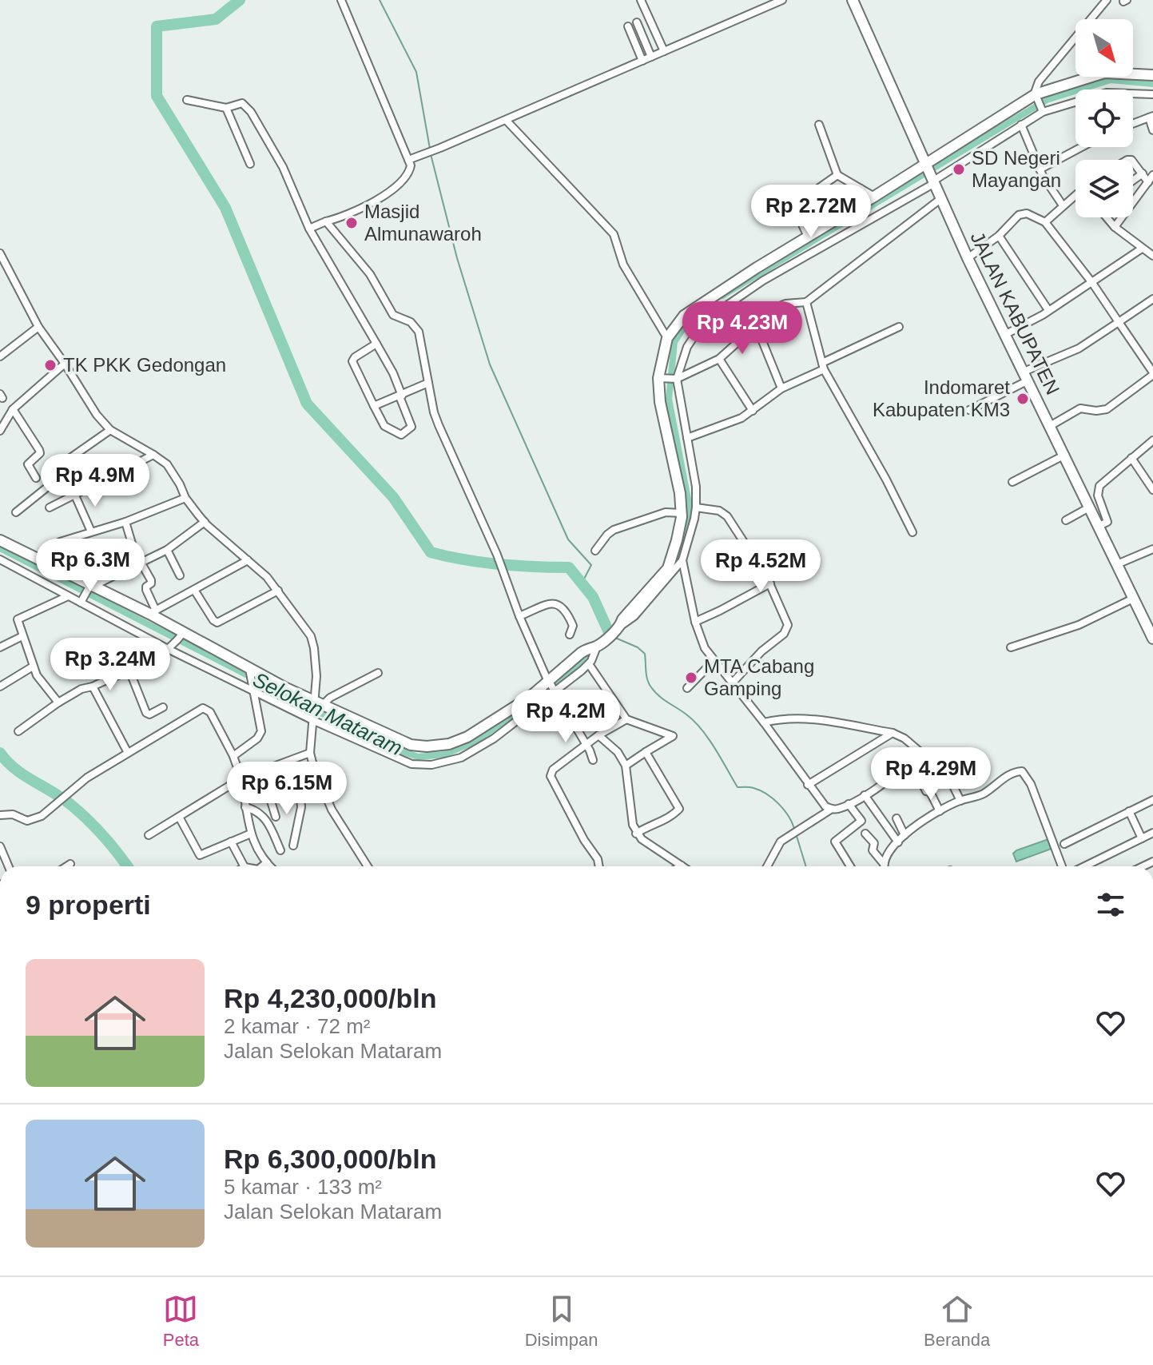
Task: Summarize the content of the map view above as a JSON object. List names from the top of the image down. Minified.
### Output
{"streets":{"street":["JALAN KABUPATEN"]},"water":["Selokan Mataram"],"places":["SD Negeri Mayangan","Masjid Almunawaroh","TK PKK Gedongan","Indomaret Kabupaten KM3","MTA Cabang Gamping"],"north":"bottom right","page":{"price":["Rp 2.72M","Rp 4.23M","Rp 4.9M","Rp 6.3M","Rp 4.52M","Rp 3.24M","Rp 4.2M","Rp 4.29M","Rp 6.15M"],"heading":"9 properti","list":[{"name":"Rp 4,230,000/bln","note":"2 kamar · 72 m² · Jalan Selokan Mataram"},{"name":"Rp 6,300,000/bln","note":"5 kamar · 133 m² · Jalan Selokan Mataram"}],"tabs":["Peta","Disimpan","Beranda"]}}
